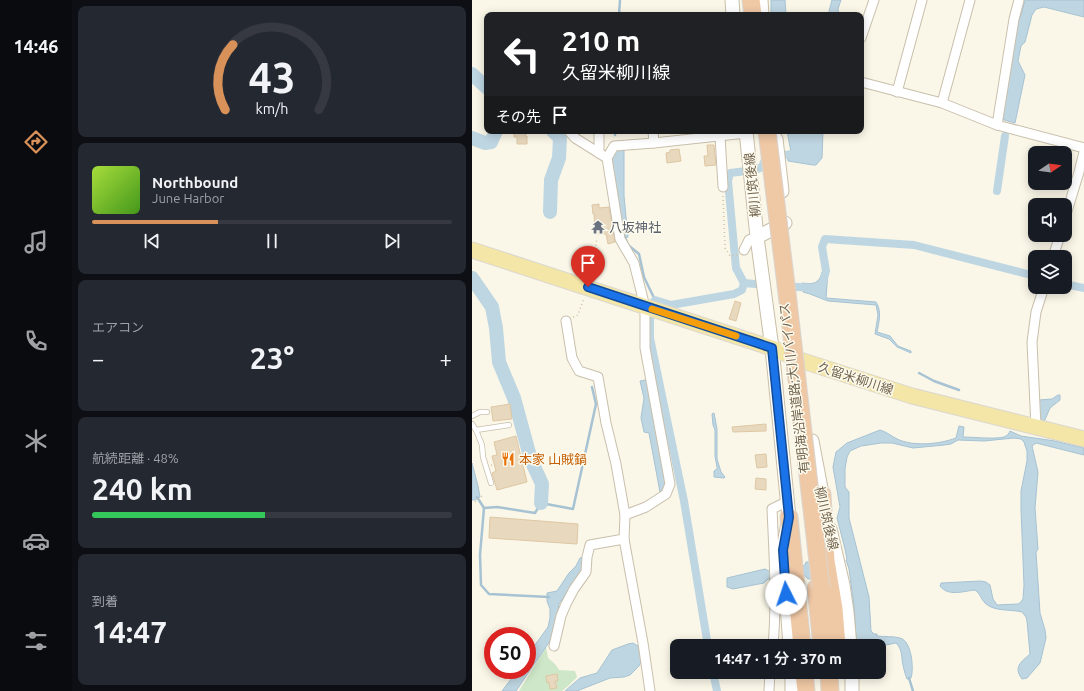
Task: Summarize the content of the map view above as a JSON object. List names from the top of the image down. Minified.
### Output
{"streets":{"highway":["有明海沿岸道路;大川バイパス"],"main road":["柳川筑後線","久留米柳川線"]},"crossings":[["柳川筑後線","久留米柳川線"]],"places":{"temple":["八坂神社"],"restaurant":["本家 山賊鍋"]},"north":"right","page":{"tabs":"14:46","turn":["210 m","久留米柳川線"],"then":"その先","song":["Northbound","June Harbor"],"tile":["エアコン",["航続距離 · 48%","240 km"],["到着","14:47"]],"heat":["−","23°","+"],"limit":"50","trip":"14:47 · 1 分 · 370 m","gauge":["43","km/h"]}}
